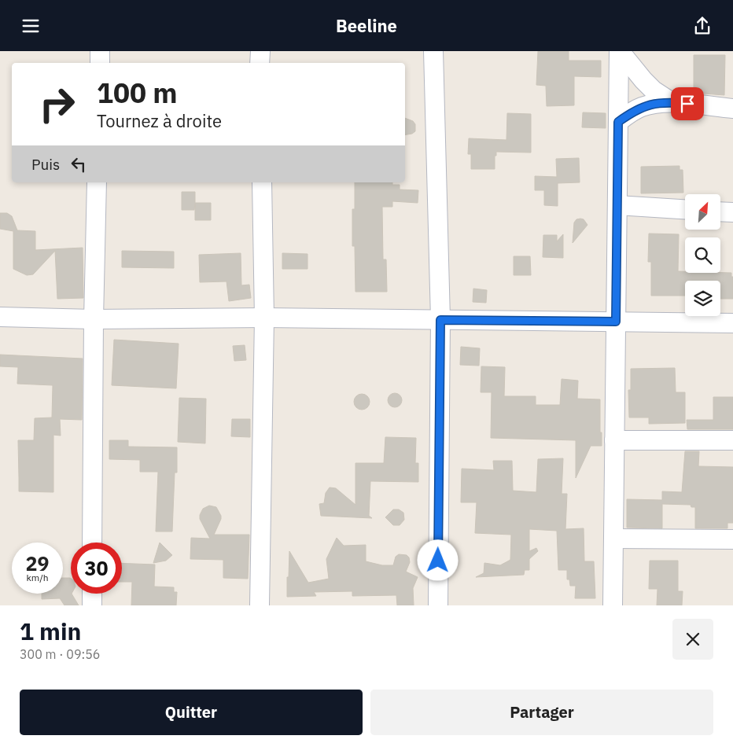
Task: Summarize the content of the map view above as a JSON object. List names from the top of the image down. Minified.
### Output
{"north":"top right","page":{"header":"Beeline","turn":["100 m","Tournez à droite"],"then":"Puis","speed":"29 km/h","limit":"30","heading":["1 min","300 m · 09:56"],"buttons":["Quitter","Partager"]}}
